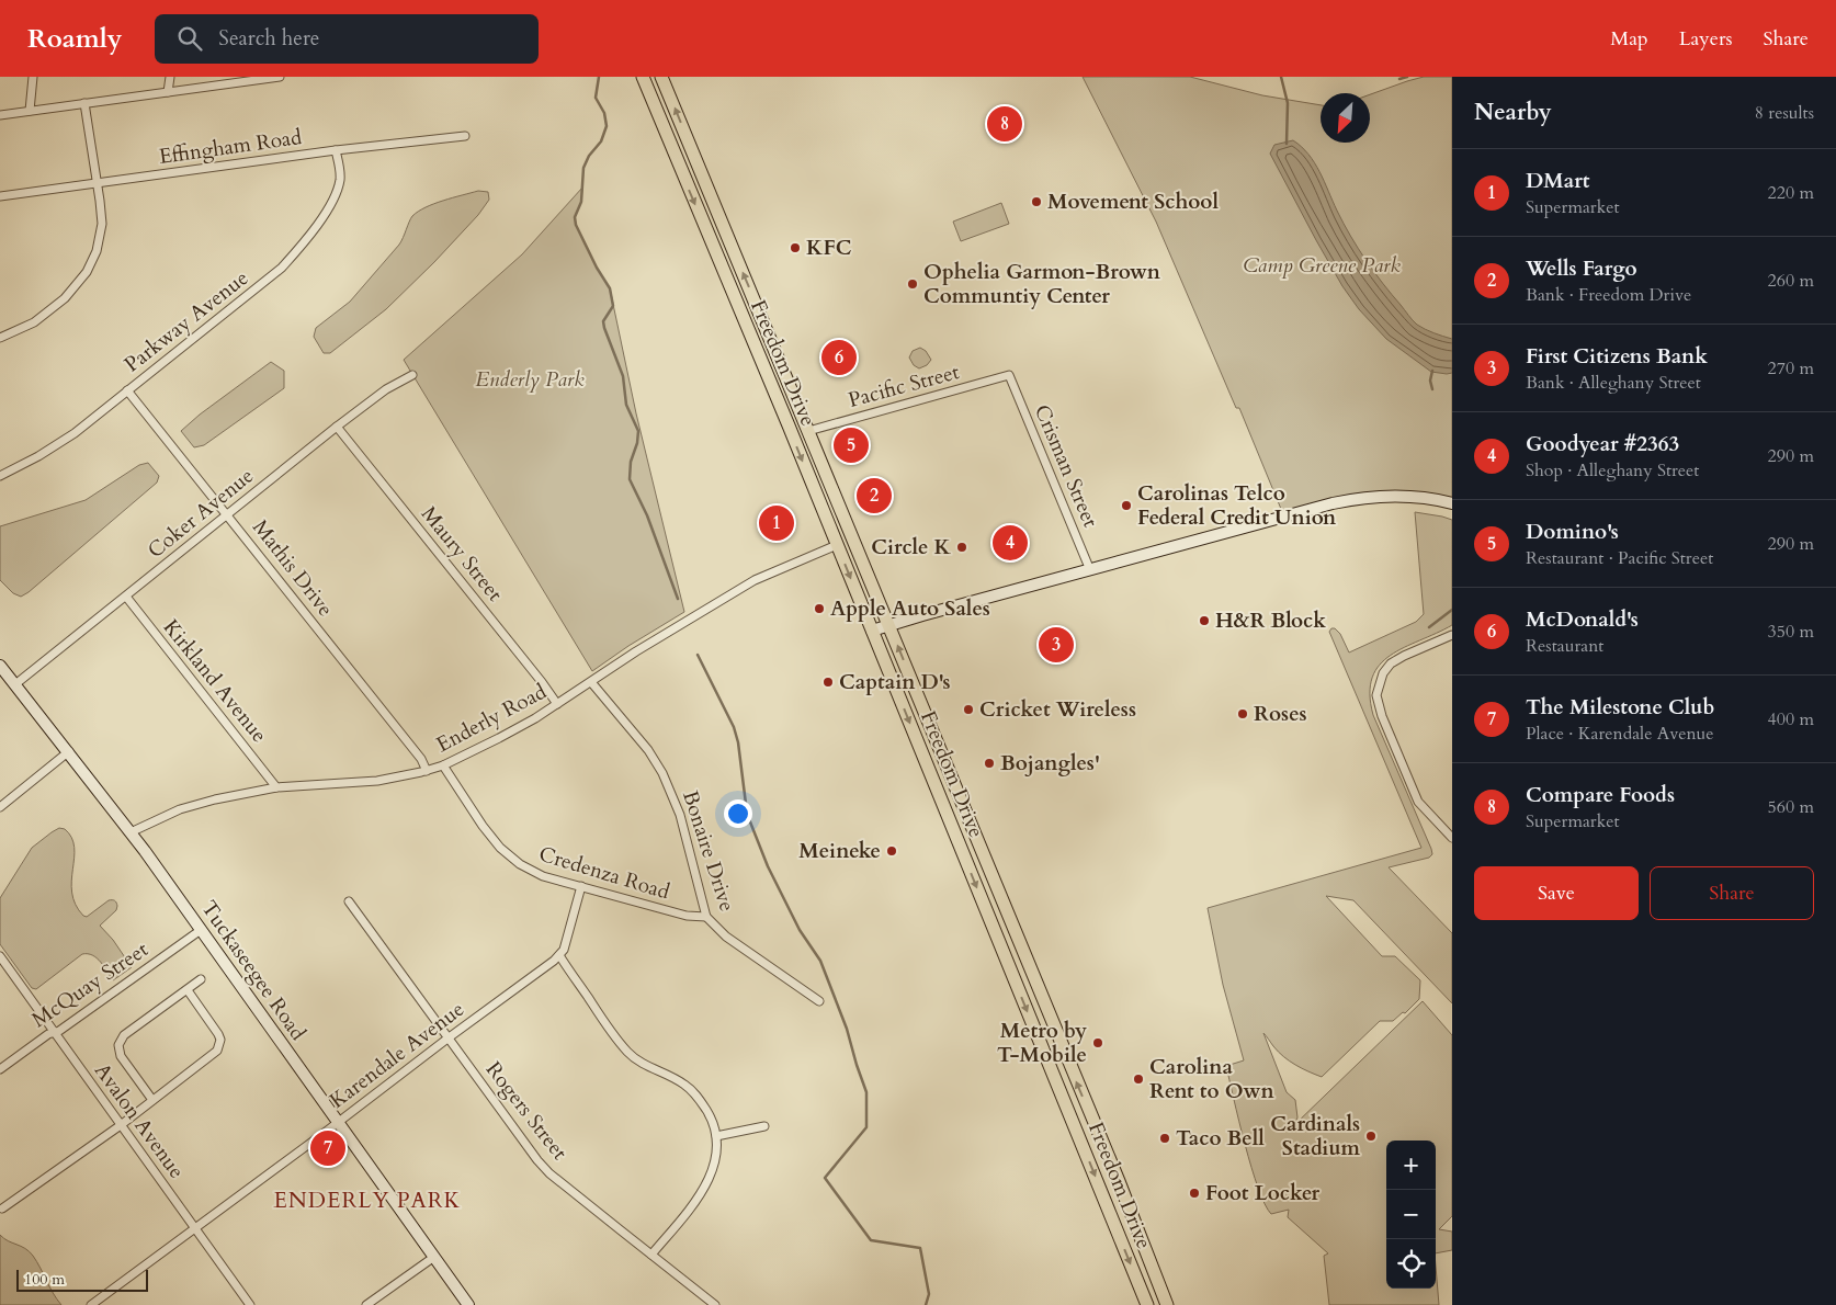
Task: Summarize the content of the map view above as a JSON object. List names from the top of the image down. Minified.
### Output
{"streets":{"main road":["Freedom Drive","Tuckaseegee Road"],"street":["Effingham Road","Parkway Avenue","Pacific Street","Crisman Street","Coker Avenue","Maury Street","Mathis Drive","Kirkland Avenue","Enderly Road","Bonaire Drive","Credenza Road","McQuay Street","Karendale Avenue","Rogers Street","Avalon Avenue"]},"crossings":[["Effingham Road","Parkway Avenue"],["Parkway Avenue","Mathis Drive"],["Freedom Drive","Pacific Street"],["Freedom Drive","Enderly Road"],["Pacific Street","Crisman Street"],["Coker Avenue","Maury Street"],["Coker Avenue","Mathis Drive"],["Coker Avenue","Kirkland Avenue"],["Coker Avenue","Tuckaseegee Road"],["Maury Street","Enderly Road"],["Mathis Drive","Enderly Road"],["Kirkland Avenue","Enderly Road"],["Enderly Road","Bonaire Drive"],["Enderly Road","Credenza Road"],["Enderly Road","Tuckaseegee Road"],["Bonaire Drive","Credenza Road"],["Tuckaseegee Road","McQuay Street"],["Tuckaseegee Road","Karendale Avenue"],["McQuay Street","Avalon Avenue"],["Karendale Avenue","Rogers Street"],["Karendale Avenue","Avalon Avenue"]],"districts":["ENDERLY PARK"],"parks":["Camp Greene Park","Enderly Park"],"places":["Movement School","KFC","Ophelia Garmon-Brown Communtiy Center","Carolinas Telco Federal Credit Union","Circle K","Apple Auto Sales","H&R Block","Captain D's","Cricket Wireless","Roses","Bojangles'","Meineke","Metro by T-Mobile","Carolina Rent to Own","Cardinals Stadium","Taco Bell","Foot Locker"],"scale_bar":"100 m","north":"bottom left","page":{"header":"Roamly","search":"Search here","nav":["Map","Layers","Share"],"heading":["Nearby","8 results"],"pins":["8","6","5","2","1","4","3","7"],"list":[{"mark":"1","name":"DMart","note":"Supermarket","value":"220 m"},{"mark":"2","name":"Wells Fargo","note":"Bank · Freedom Drive","value":"260 m"},{"mark":"3","name":"First Citizens Bank","note":"Bank · Alleghany Street","value":"270 m"},{"mark":"4","name":"Goodyear #2363","note":"Shop · Alleghany Street","value":"290 m"},{"mark":"5","name":"Domino's","note":"Restaurant · Pacific Street","value":"290 m"},{"mark":"6","name":"McDonald's","note":"Restaurant","value":"350 m"},{"mark":"7","name":"The Milestone Club","note":"Place · Karendale Avenue","value":"400 m"},{"mark":"8","name":"Compare Foods","note":"Supermarket","value":"560 m"}],"buttons":["Save","Share"],"map_buttons":["+","−"],"scale":"100 m"}}
